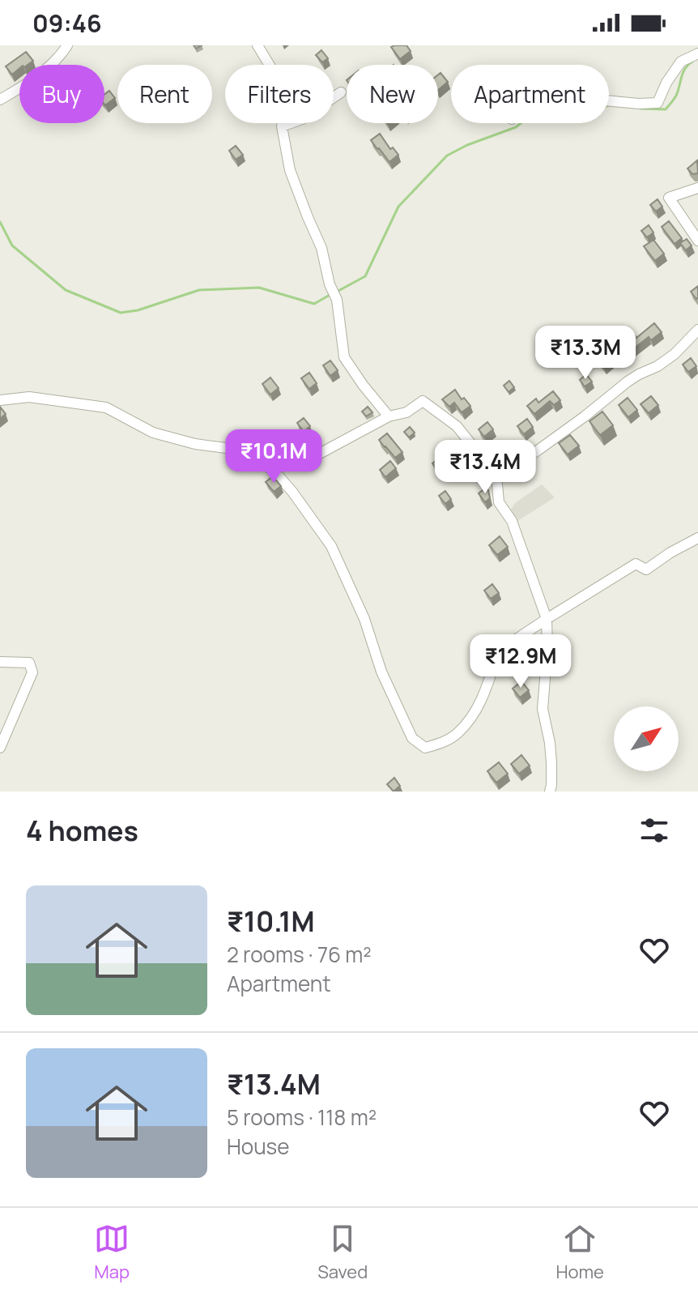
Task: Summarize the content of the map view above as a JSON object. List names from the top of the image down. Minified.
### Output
{"north":"top right","page":{"status":"09:46","chip":["Buy","Rent","Filters","New","Apartment"],"price":["₹13.3M","₹10.1M","₹13.4M","₹12.9M"],"heading":"4 homes","list":[{"name":"₹10.1M","note":"2 rooms · 76 m² · Apartment"},{"name":"₹13.4M","note":"5 rooms · 118 m² · House"}],"tabs":["Map","Saved","Home"]}}
